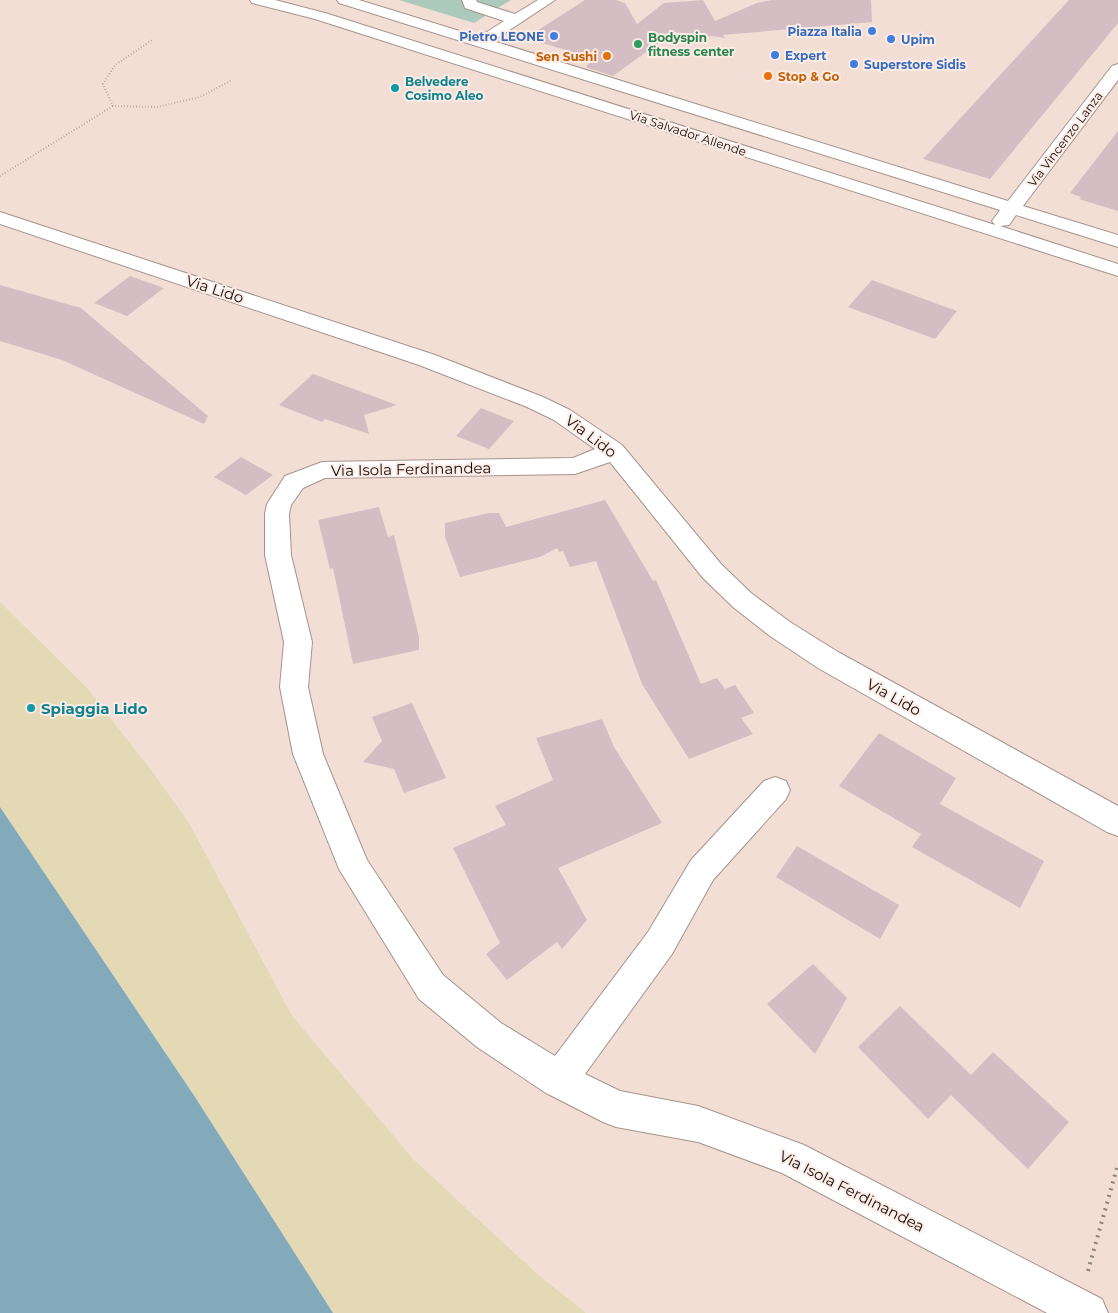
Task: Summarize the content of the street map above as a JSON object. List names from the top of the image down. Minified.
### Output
{"streets":{"street":["Via Salvador Allende","Via Vincenzo Lanza","Via Lido","Via Isola Ferdinandea"]},"crossings":[["Via Salvador Allende","Via Vincenzo Lanza"],["Via Lido","Via Isola Ferdinandea"]],"places":["Piazza Italia","Pietro LEONE","Upim","Bodyspin fitness center","Expert","Sen Sushi","Superstore Sidis","Stop & Go","Belvedere Cosimo Aleo","Spiaggia Lido"]}
